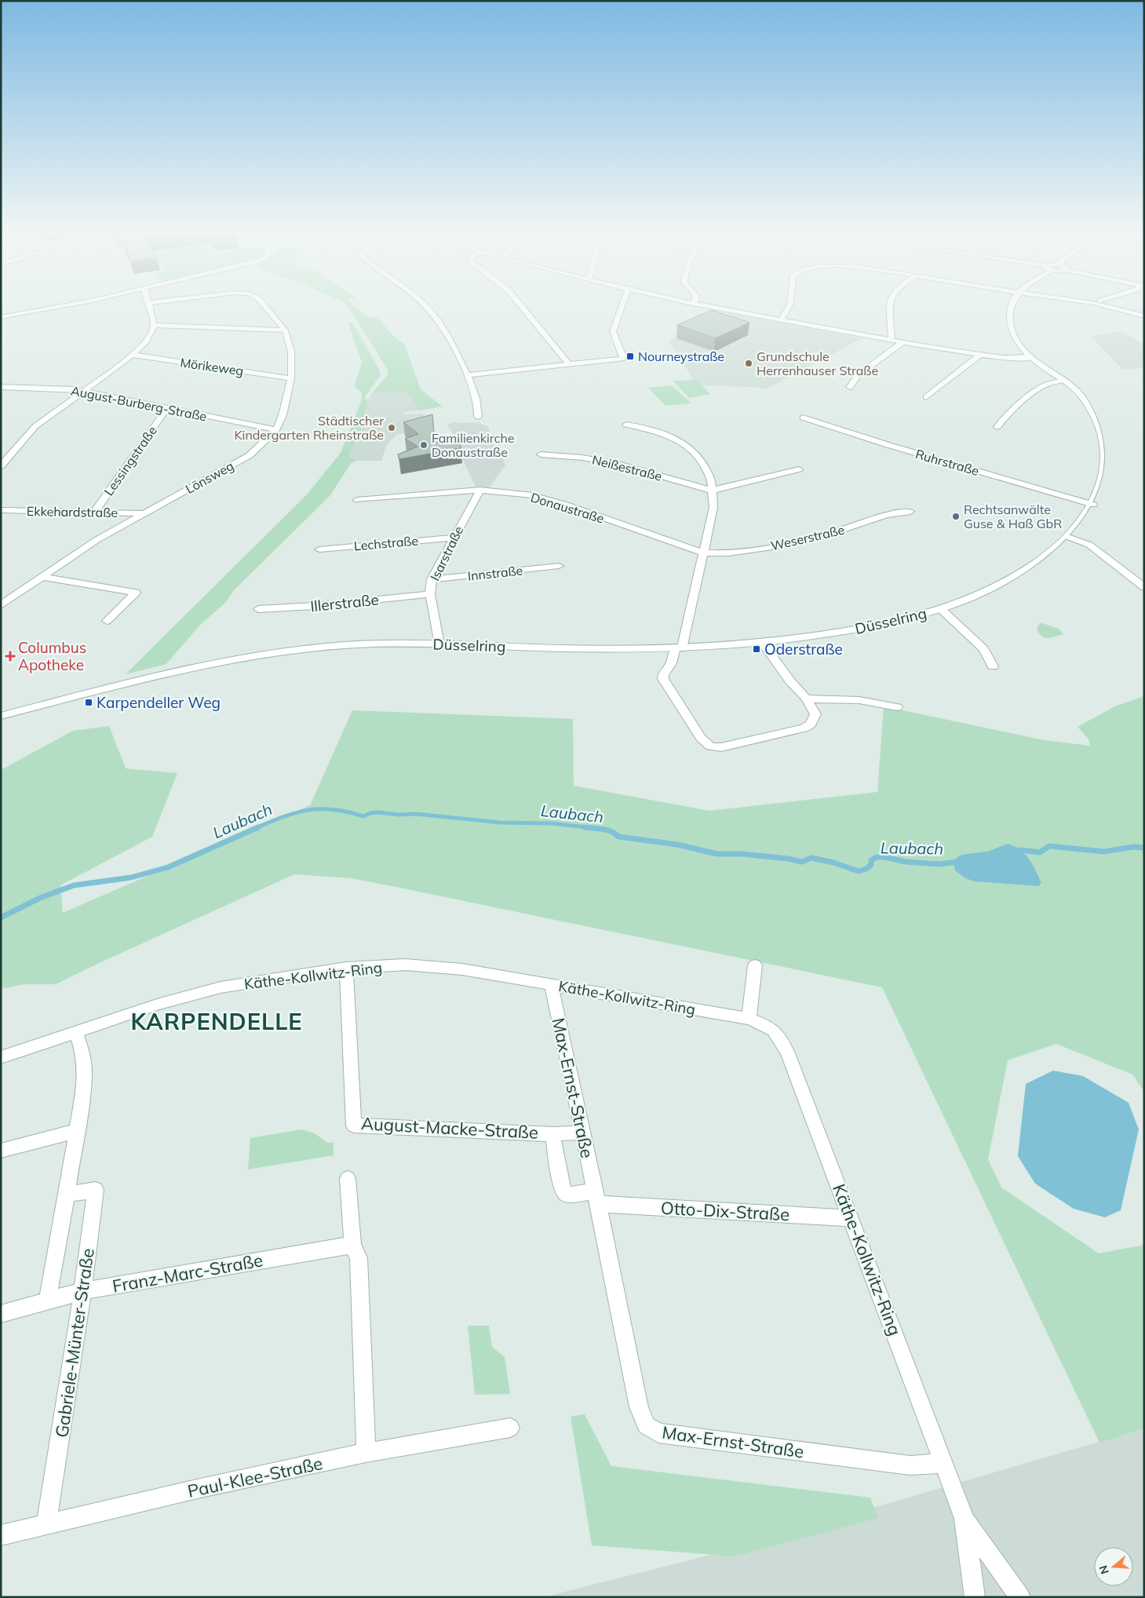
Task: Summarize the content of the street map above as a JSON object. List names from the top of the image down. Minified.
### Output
{"streets":{"street":["Mörikeweg","August-Burberg-Straße","Lessingstraße","Ruhrstraße","Neißestraße","Lönsweg","Donaustraße","Ekkehardstraße","Weserstraße","Lechstraße","Isarstraße","Innstraße","Illerstraße","Düsselring","Käthe-Kollwitz-Ring","Max-Ernst-Straße","August-Macke-Straße","Otto-Dix-Straße","Franz-Marc-Straße","Gabriele-Münter-Straße","Paul-Klee-Straße"]},"crossings":[["Mörikeweg","Lönsweg"],["August-Burberg-Straße","Lessingstraße"],["August-Burberg-Straße","Lönsweg"],["Lessingstraße","Ekkehardstraße"],["Ruhrstraße","Düsselring"],["Lönsweg","Ekkehardstraße"],["Donaustraße","Weserstraße"],["Donaustraße","Isarstraße"],["Lechstraße","Isarstraße"],["Isarstraße","Innstraße"],["Isarstraße","Illerstraße"],["Isarstraße","Düsselring"],["Käthe-Kollwitz-Ring","Max-Ernst-Straße"],["Käthe-Kollwitz-Ring","August-Macke-Straße"],["Käthe-Kollwitz-Ring","Otto-Dix-Straße"],["Käthe-Kollwitz-Ring","Gabriele-Münter-Straße"],["Max-Ernst-Straße","August-Macke-Straße"],["Max-Ernst-Straße","Otto-Dix-Straße"],["Franz-Marc-Straße","Gabriele-Münter-Straße"],["Gabriele-Münter-Straße","Paul-Klee-Straße"]],"districts":["KARPENDELLE"],"water":["Laubach"],"places":{"transit":["Nourneystraße","Oderstraße","Karpendeller Weg"],"other":["Grundschule Herrenhauser Straße","Städtischer Kindergarten Rheinstraße","Familienkirche Donaustraße","Rechtsanwälte Guse & Haß GbR"],"health":["Columbus Apotheke"]},"north":"left"}
